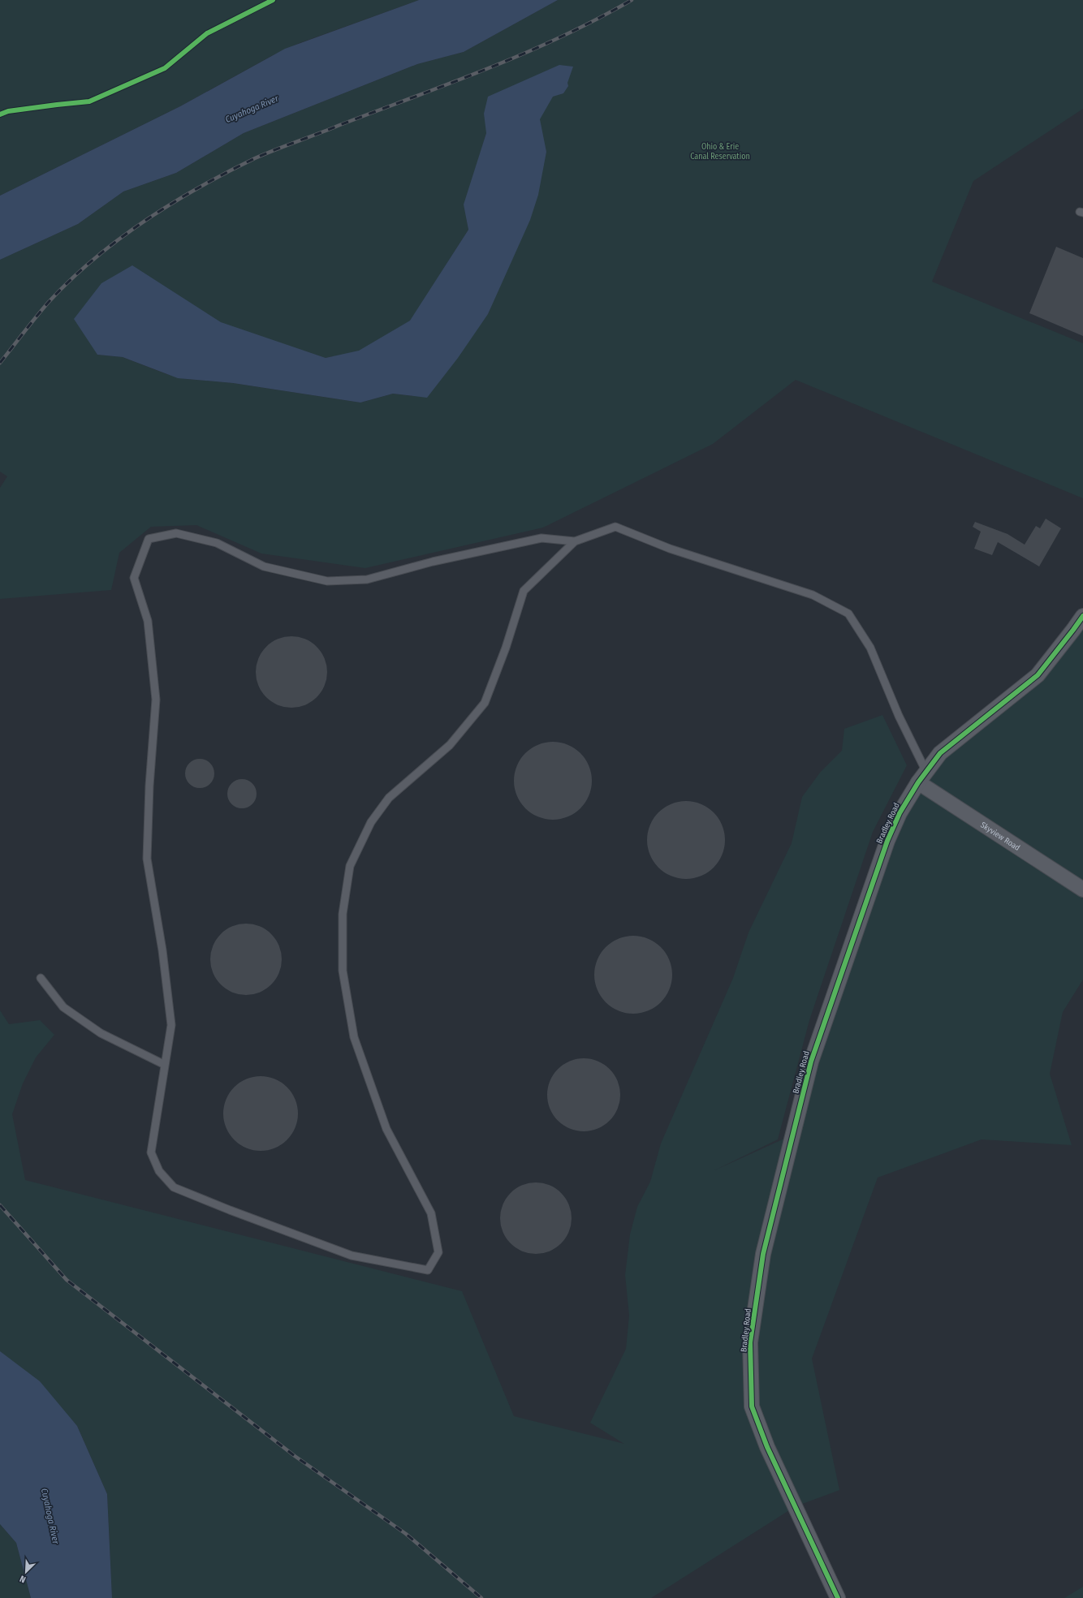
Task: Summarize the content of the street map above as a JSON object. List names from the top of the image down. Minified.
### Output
{"streets":{"street":["Bradley Road","Skyview Road"]},"crossings":[["Bradley Road","Skyview Road"]],"water":["Cuyahoga River"],"parks":["Ohio & Erie Canal Reservation"],"north":"bottom left"}
